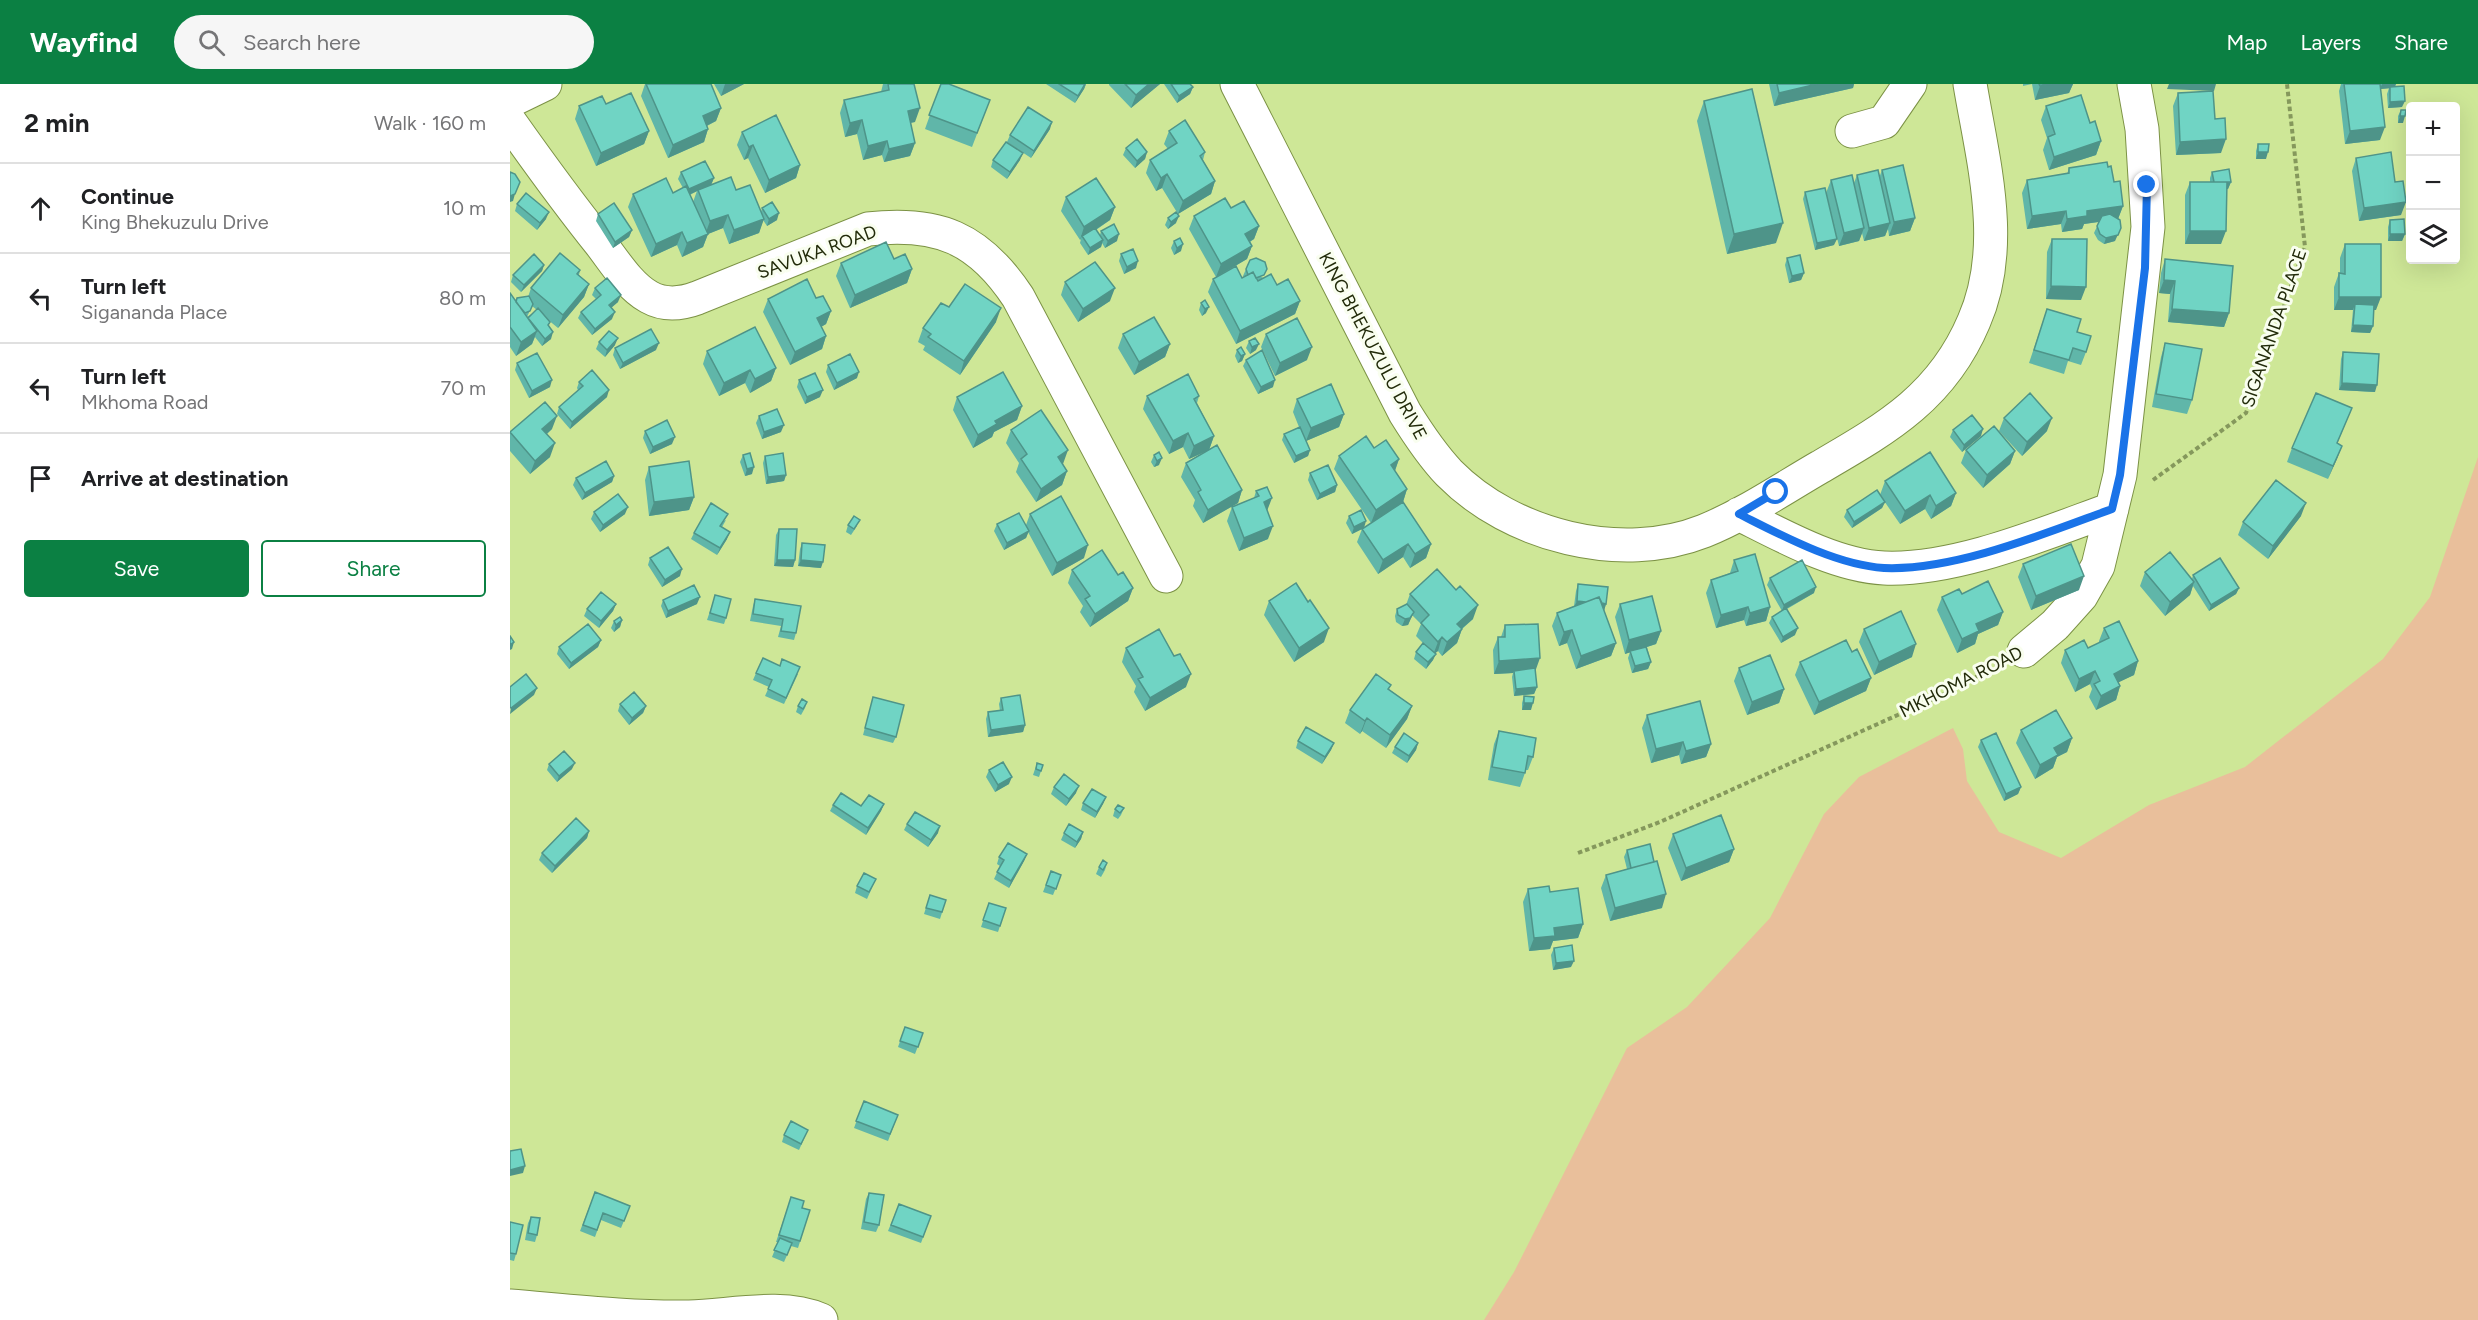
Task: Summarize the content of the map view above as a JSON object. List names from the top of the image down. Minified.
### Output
{"streets":{"street":["SAVUKA ROAD","KING BHEKUZULU DRIVE","MKHOMA ROAD"],"path":["SIGANANDA PLACE"]},"crossings":[["SIGANANDA PLACE","MKHOMA ROAD"]],"page":{"header":"Wayfind","search":"Search here","nav":["Map","Layers","Share"],"heading":["2 min","Walk · 160 m"],"map_buttons":["+","−"],"list":[["Continue","King Bhekuzulu Drive","10 m"],["Turn left","Sigananda Place","80 m"],["Turn left","Mkhoma Road","70 m"],"Arrive at destination"],"buttons":["Save","Share"]}}
